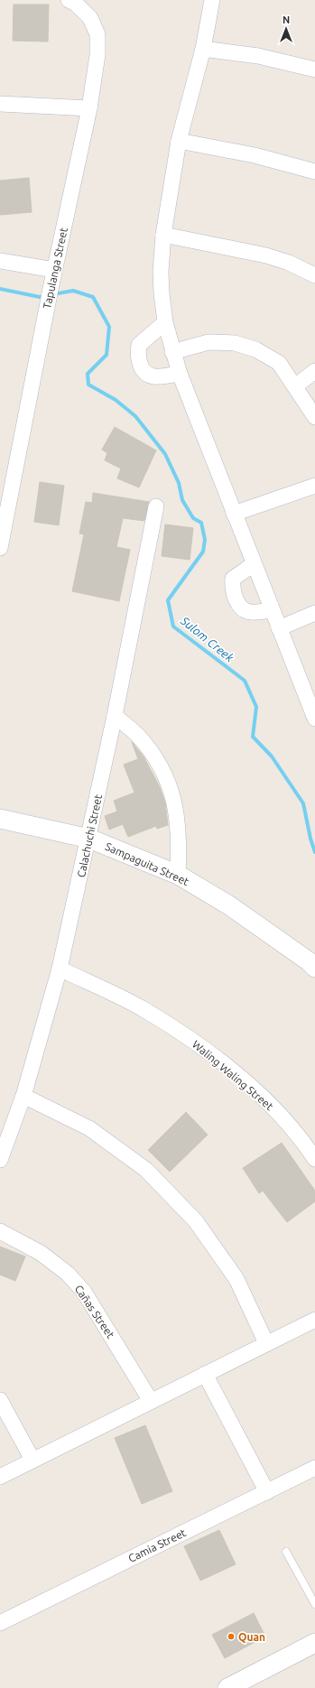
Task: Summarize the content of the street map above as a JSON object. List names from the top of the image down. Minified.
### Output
{"streets":{"street":["Tapulanga Street","Calachuchi Street","Sampaguita Street","Waling Waling Street","Cañas Street","Camia Street"]},"crossings":[["Calachuchi Street","Sampaguita Street"],["Calachuchi Street","Waling Waling Street"]],"water":["Sulom Creek"],"places":["Quan"],"north":"top"}
